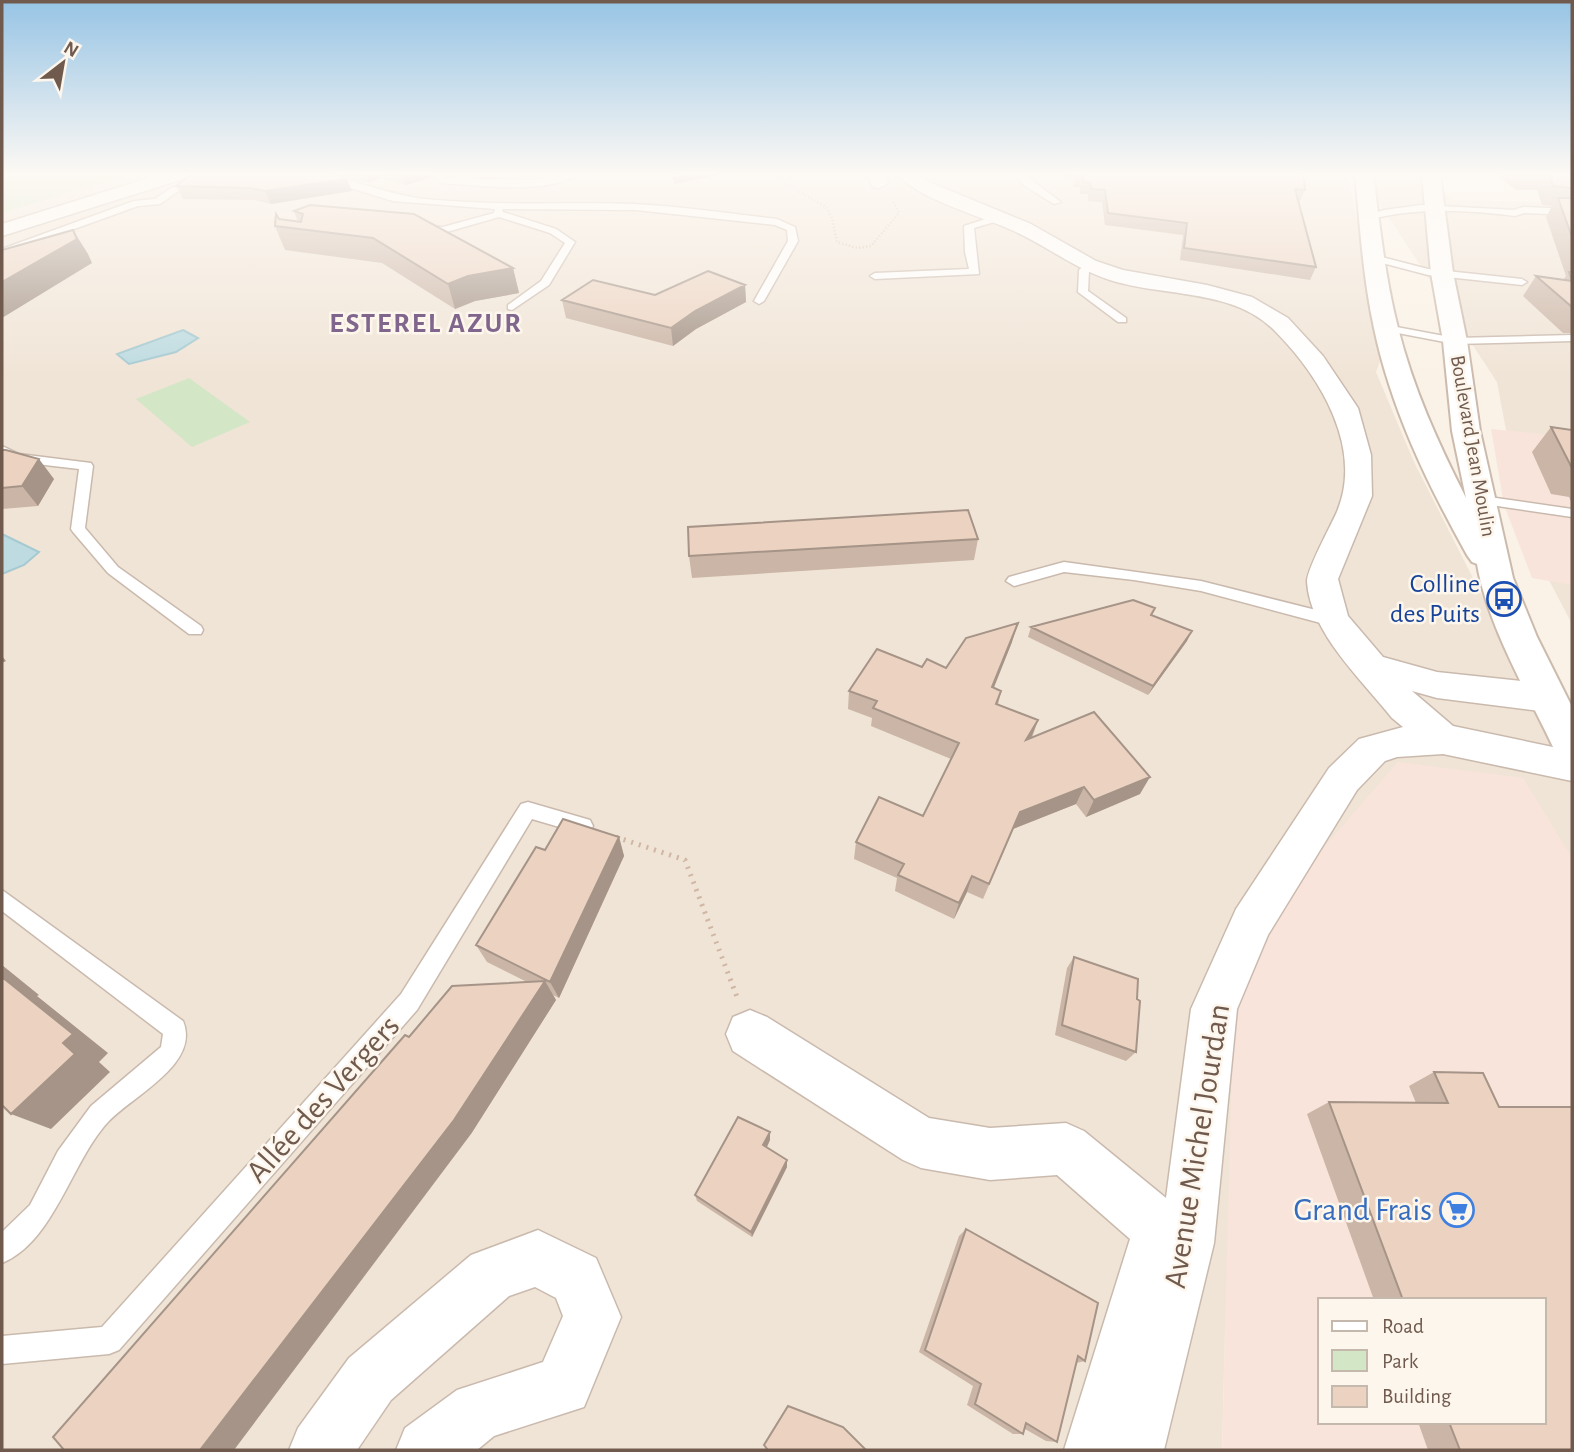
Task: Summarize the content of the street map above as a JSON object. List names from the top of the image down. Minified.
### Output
{"streets":{"main road":["Boulevard Jean Moulin"],"street":["Avenue Michel Jourdan"],"lane":["Allée des Vergers"]},"districts":["ESTEREL AZUR"],"places":{"bus stop":["Colline des Puits"],"supermarket":["Grand Frais"]},"legend":["Road","Park","Building"],"north":"top right"}
